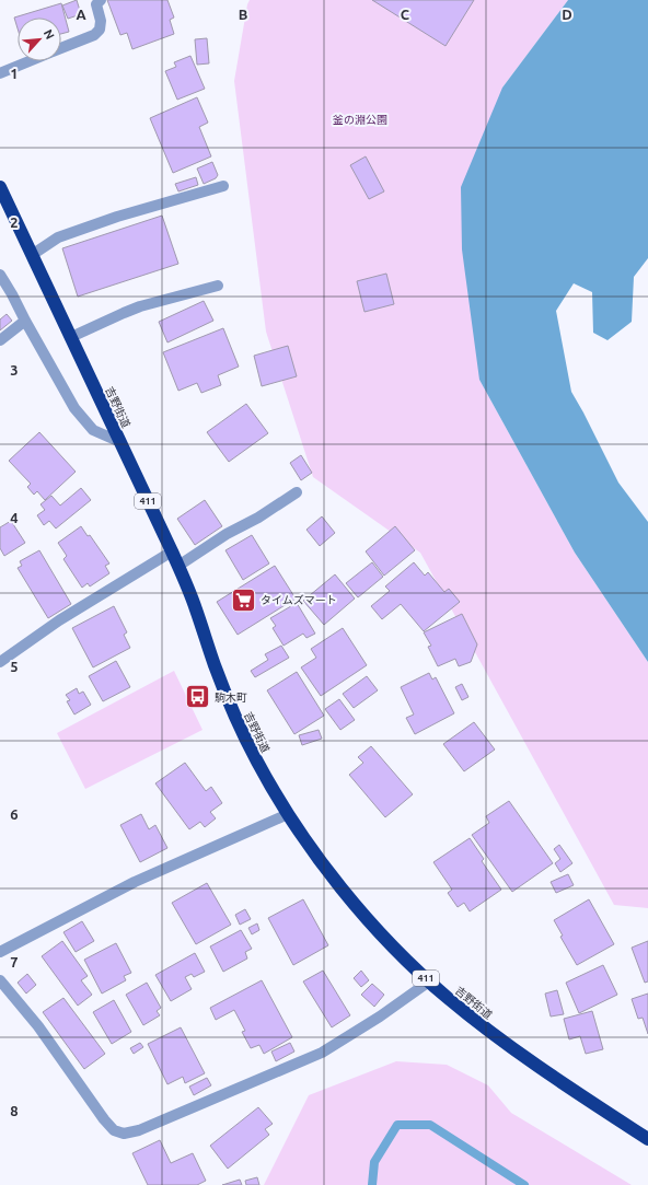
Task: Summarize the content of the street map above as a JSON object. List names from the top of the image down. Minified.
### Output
{"streets":{"highway":["吉野街道","411"]},"parks":["釜の淵公園"],"places":{"supermarket":["タイムズマート"],"bus stop":["駒木町"]},"north":"top right","grid":{"columns":["A","B","C","D"],"rows":["1","2","3","4","5","6","7","8"]}}
